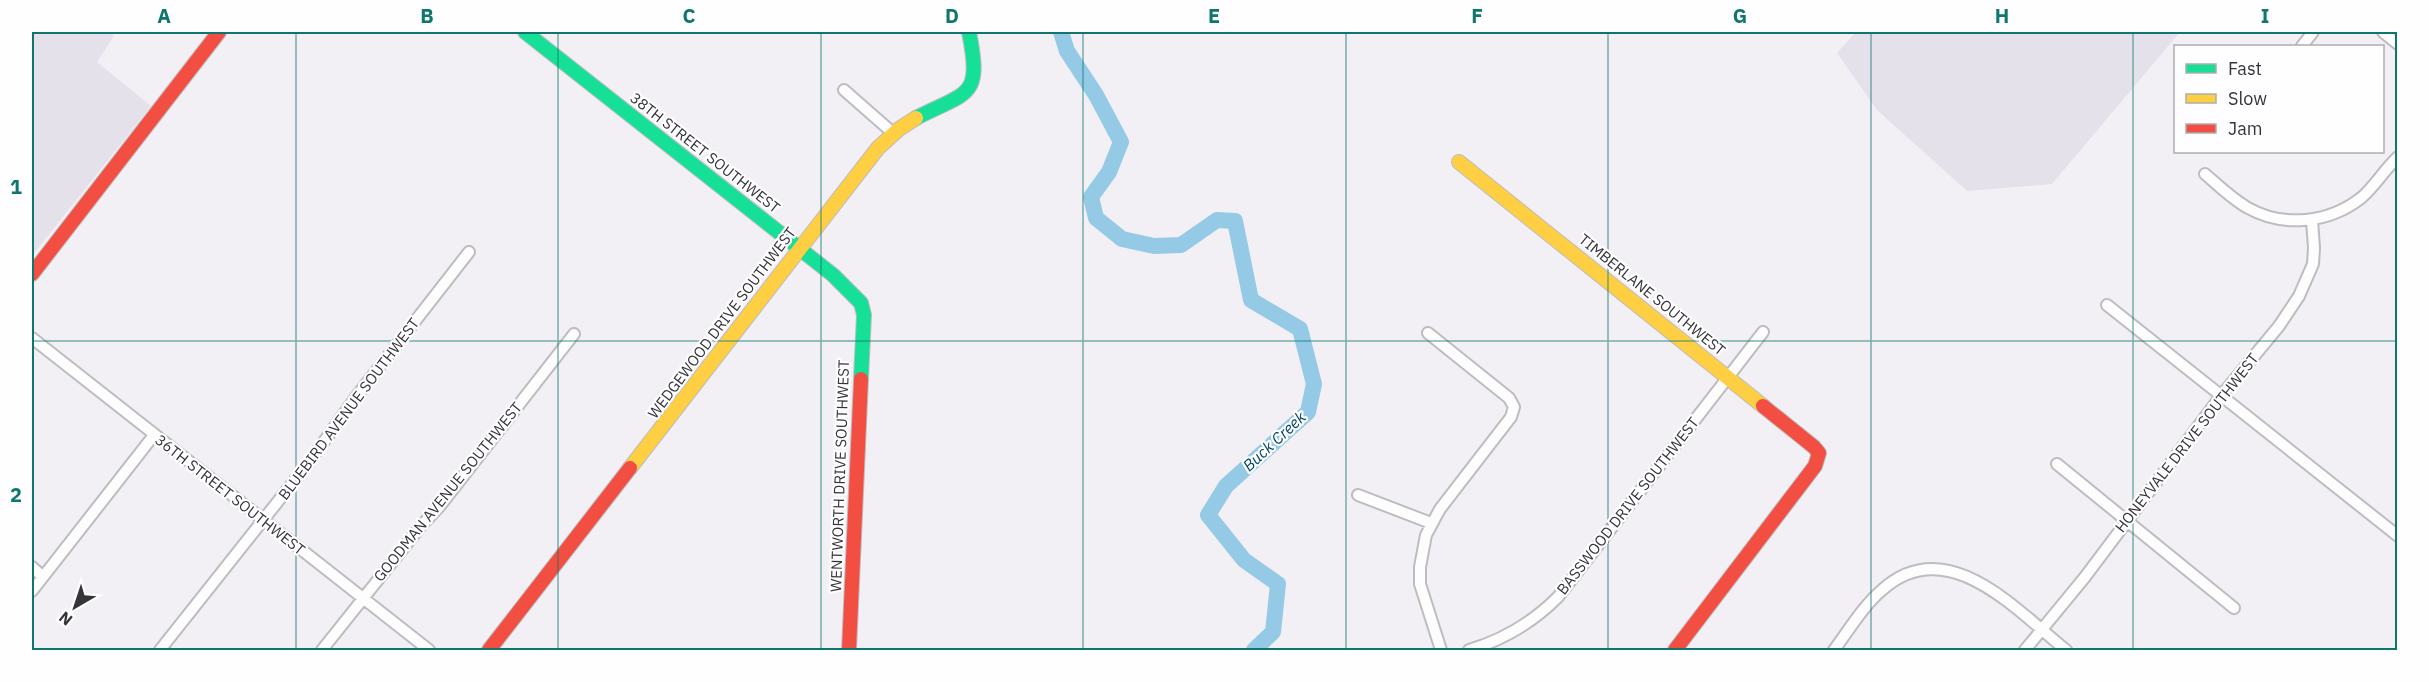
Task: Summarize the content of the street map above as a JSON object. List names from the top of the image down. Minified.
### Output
{"streets":{"street":["38TH STREET SOUTHWEST","TIMBERLANE SOUTHWEST","WEDGEWOOD DRIVE SOUTHWEST","BLUEBIRD AVENUE SOUTHWEST","HONEYVALE DRIVE SOUTHWEST","WENTWORTH DRIVE SOUTHWEST","GOODMAN AVENUE SOUTHWEST","36TH STREET SOUTHWEST","BASSWOOD DRIVE SOUTHWEST"]},"crossings":[["38TH STREET SOUTHWEST","WEDGEWOOD DRIVE SOUTHWEST"],["38TH STREET SOUTHWEST","WENTWORTH DRIVE SOUTHWEST"],["TIMBERLANE SOUTHWEST","BASSWOOD DRIVE SOUTHWEST"],["BLUEBIRD AVENUE SOUTHWEST","36TH STREET SOUTHWEST"],["GOODMAN AVENUE SOUTHWEST","36TH STREET SOUTHWEST"]],"water":["Buck Creek"],"legend":["Fast","Slow","Jam"],"north":"bottom left","grid":{"columns":["A","B","C","D","E","F","G","H","I"],"rows":["1","2"]}}
